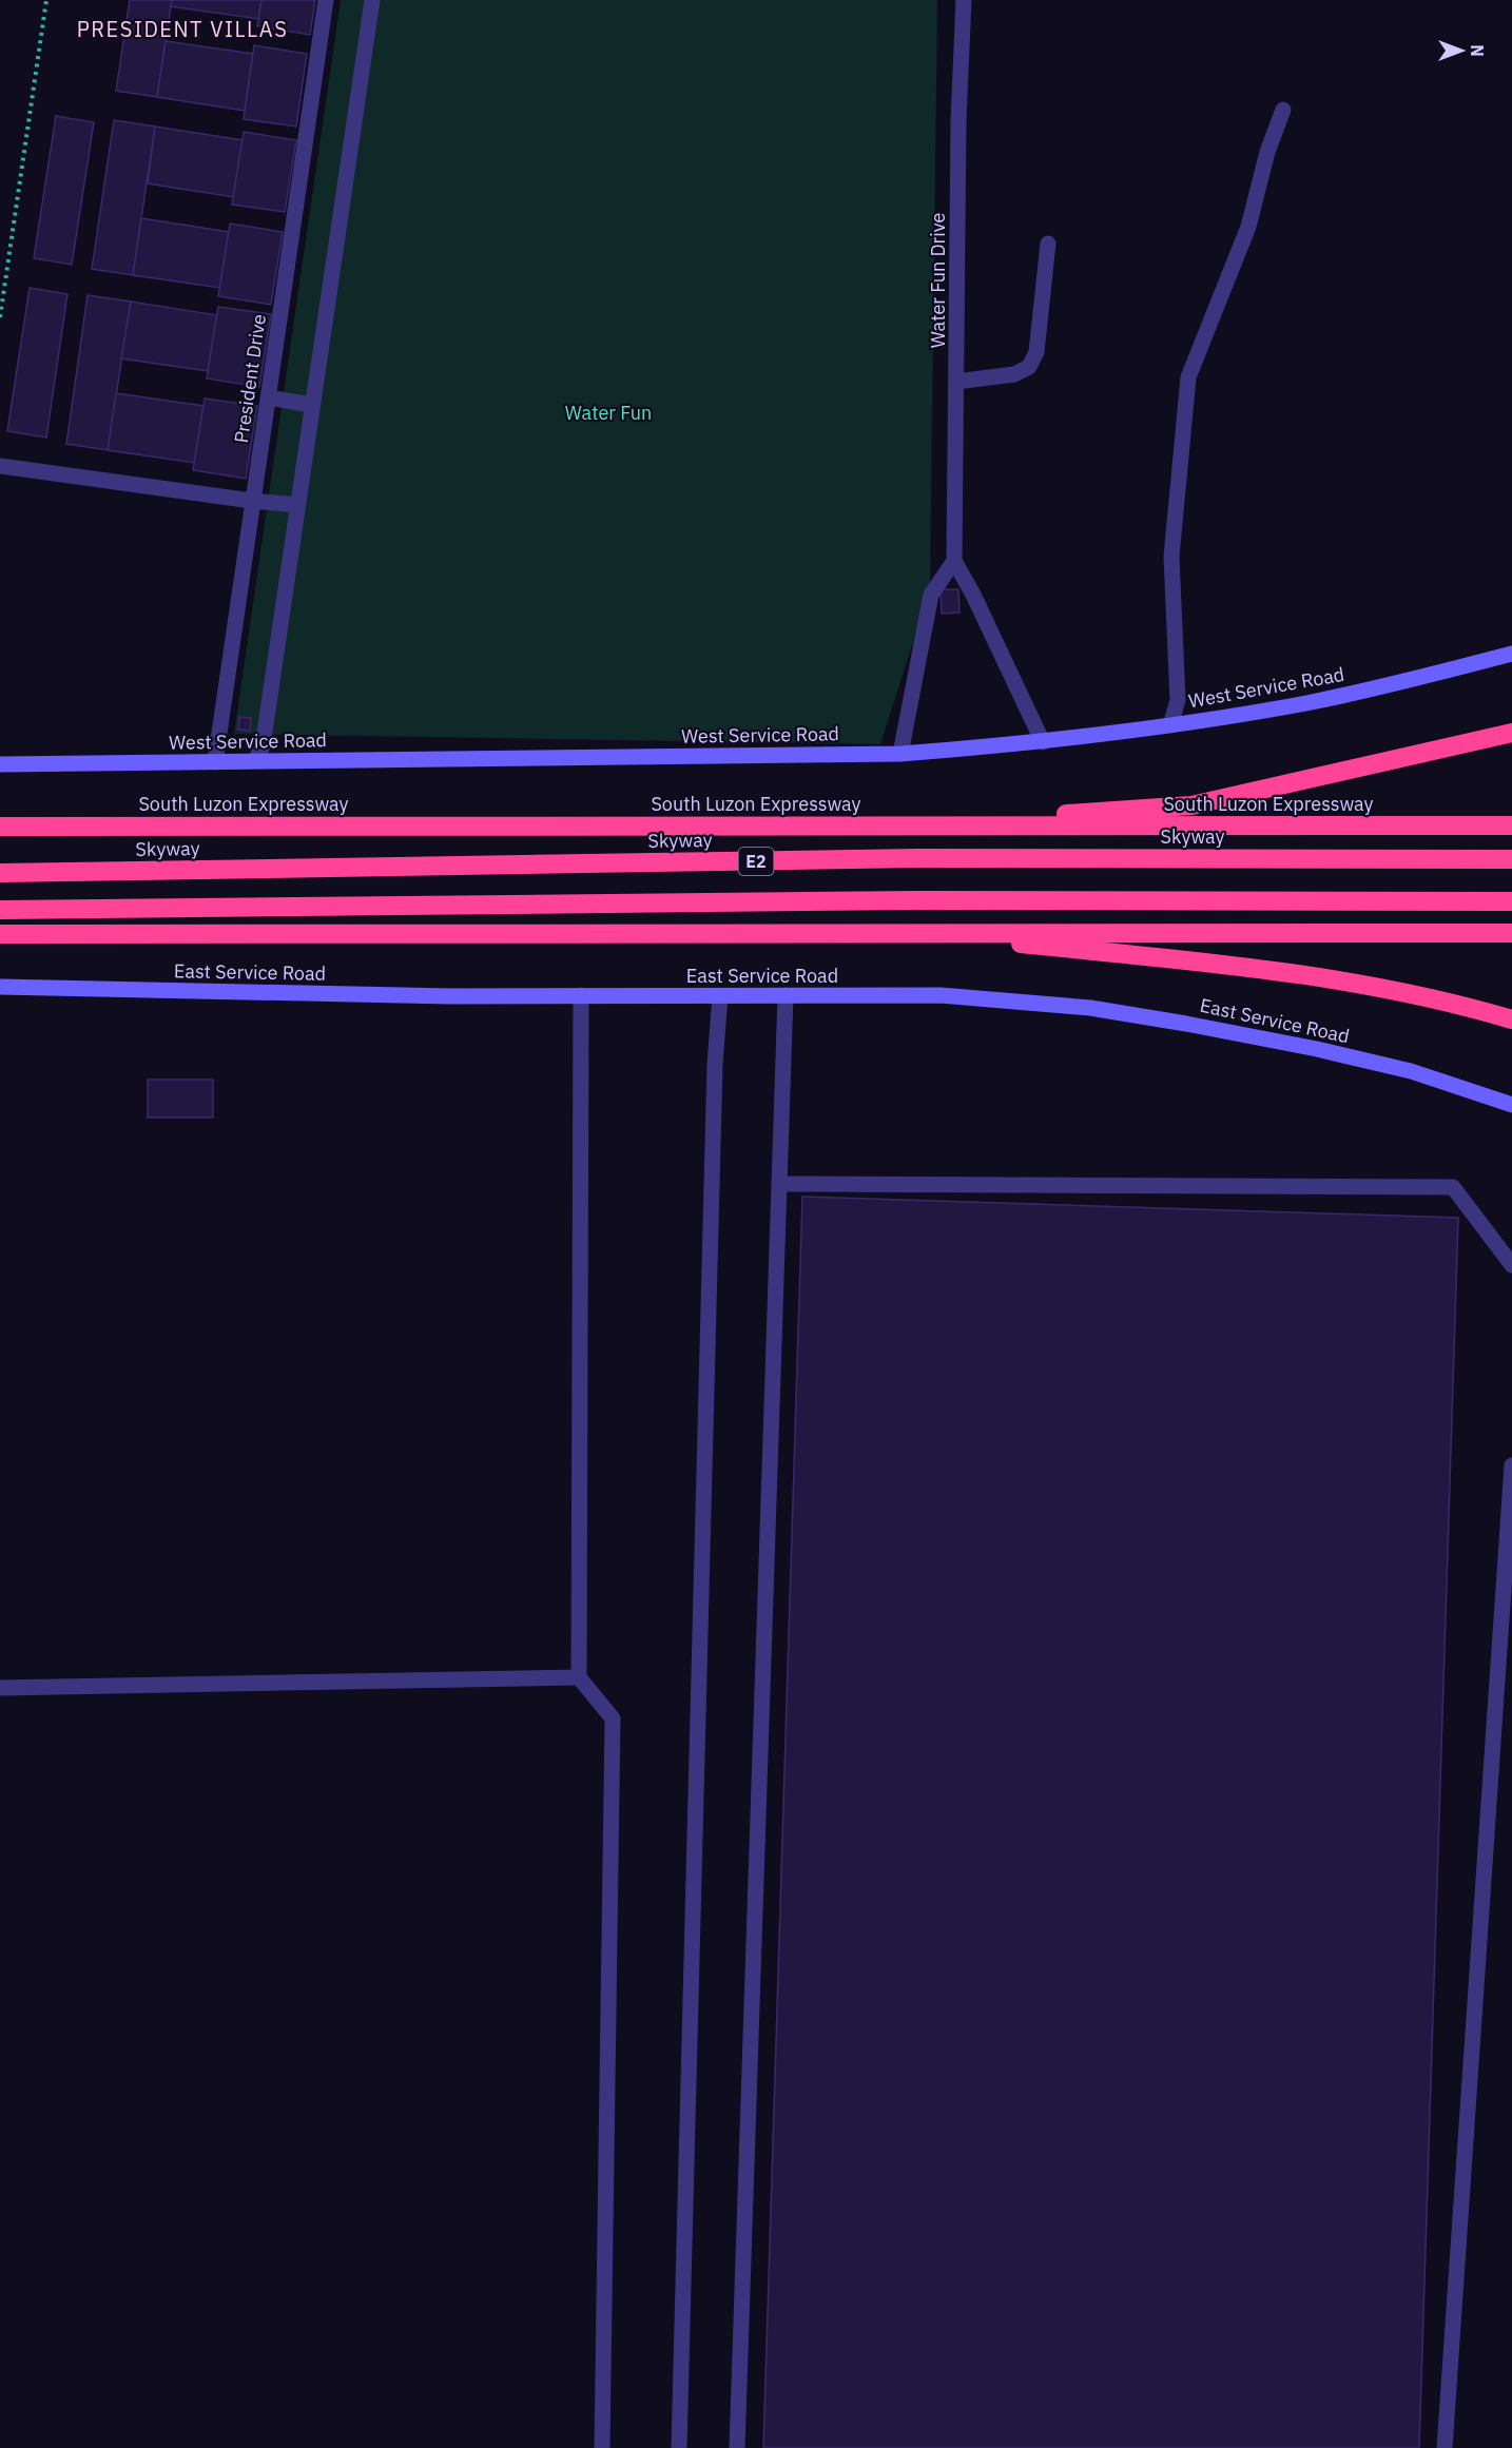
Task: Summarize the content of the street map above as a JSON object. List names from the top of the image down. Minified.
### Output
{"streets":{"highway":["South Luzon Expressway","Skyway","E2"],"main road":["West Service Road","East Service Road"],"street":["Water Fun Drive","President Drive"]},"crossings":[["President Drive","West Service Road"]],"districts":["PRESIDENT VILLAS"],"parks":["Water Fun"],"north":"right"}
